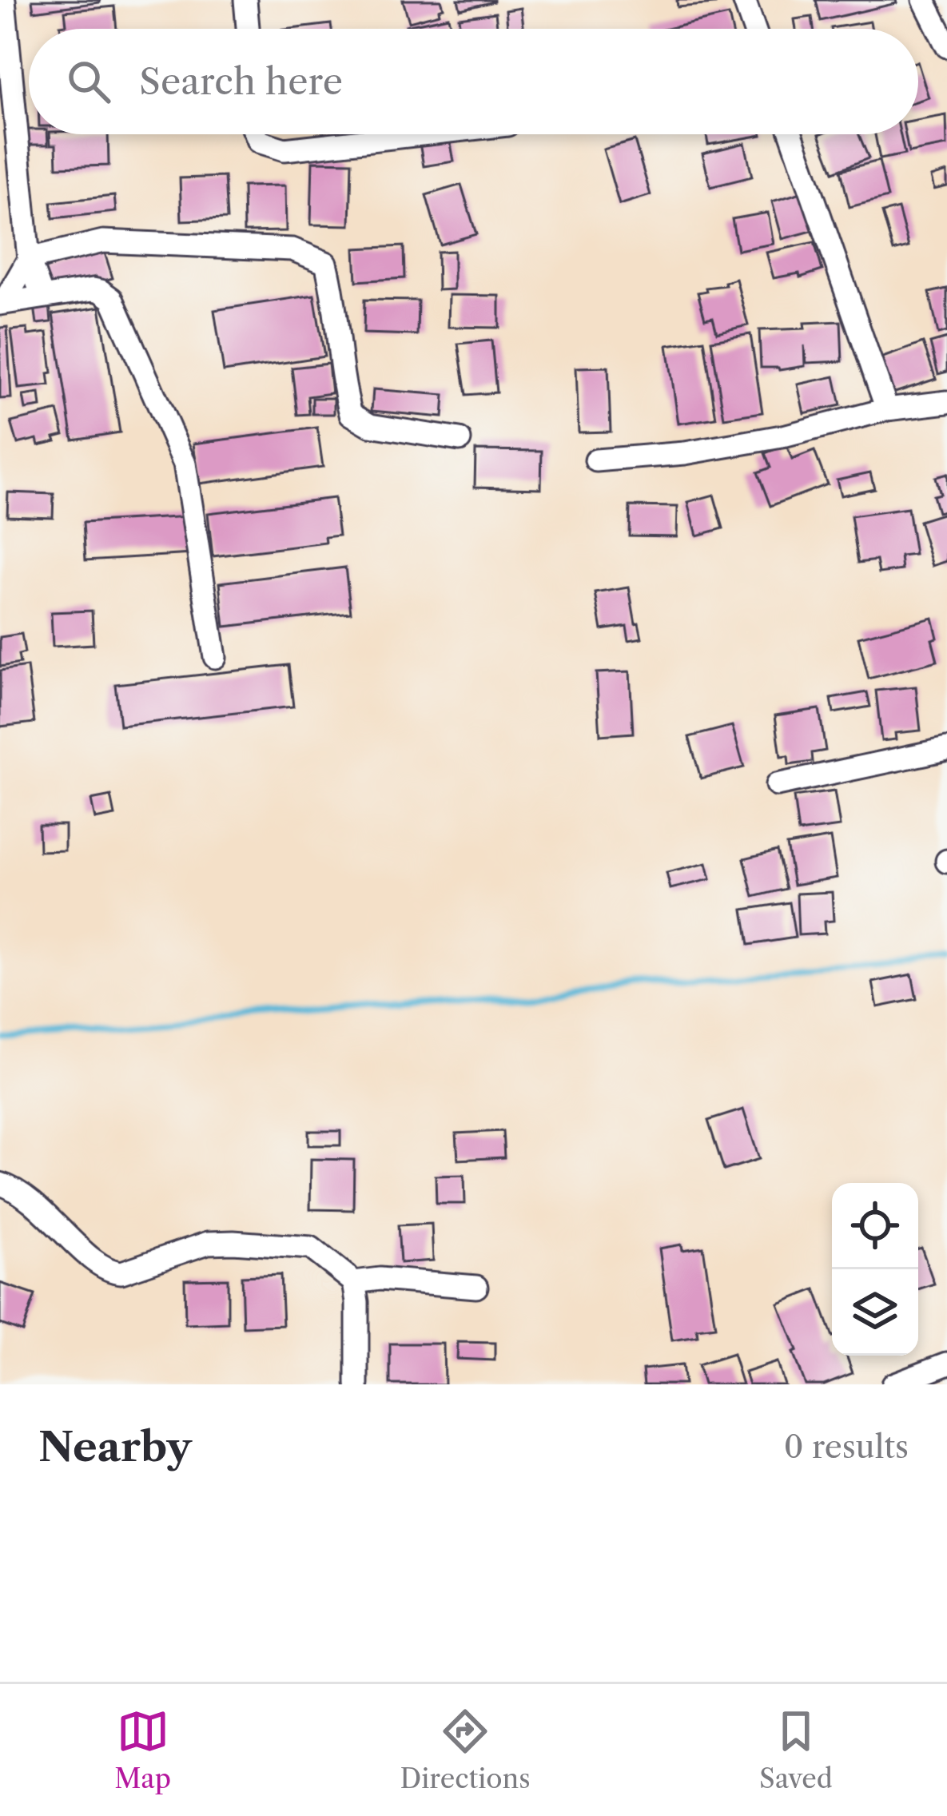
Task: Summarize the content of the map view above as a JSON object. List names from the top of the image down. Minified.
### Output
{"page":{"search":"Search here","heading":["Nearby","0 results"],"nav":["Map","Directions","Saved"]}}
